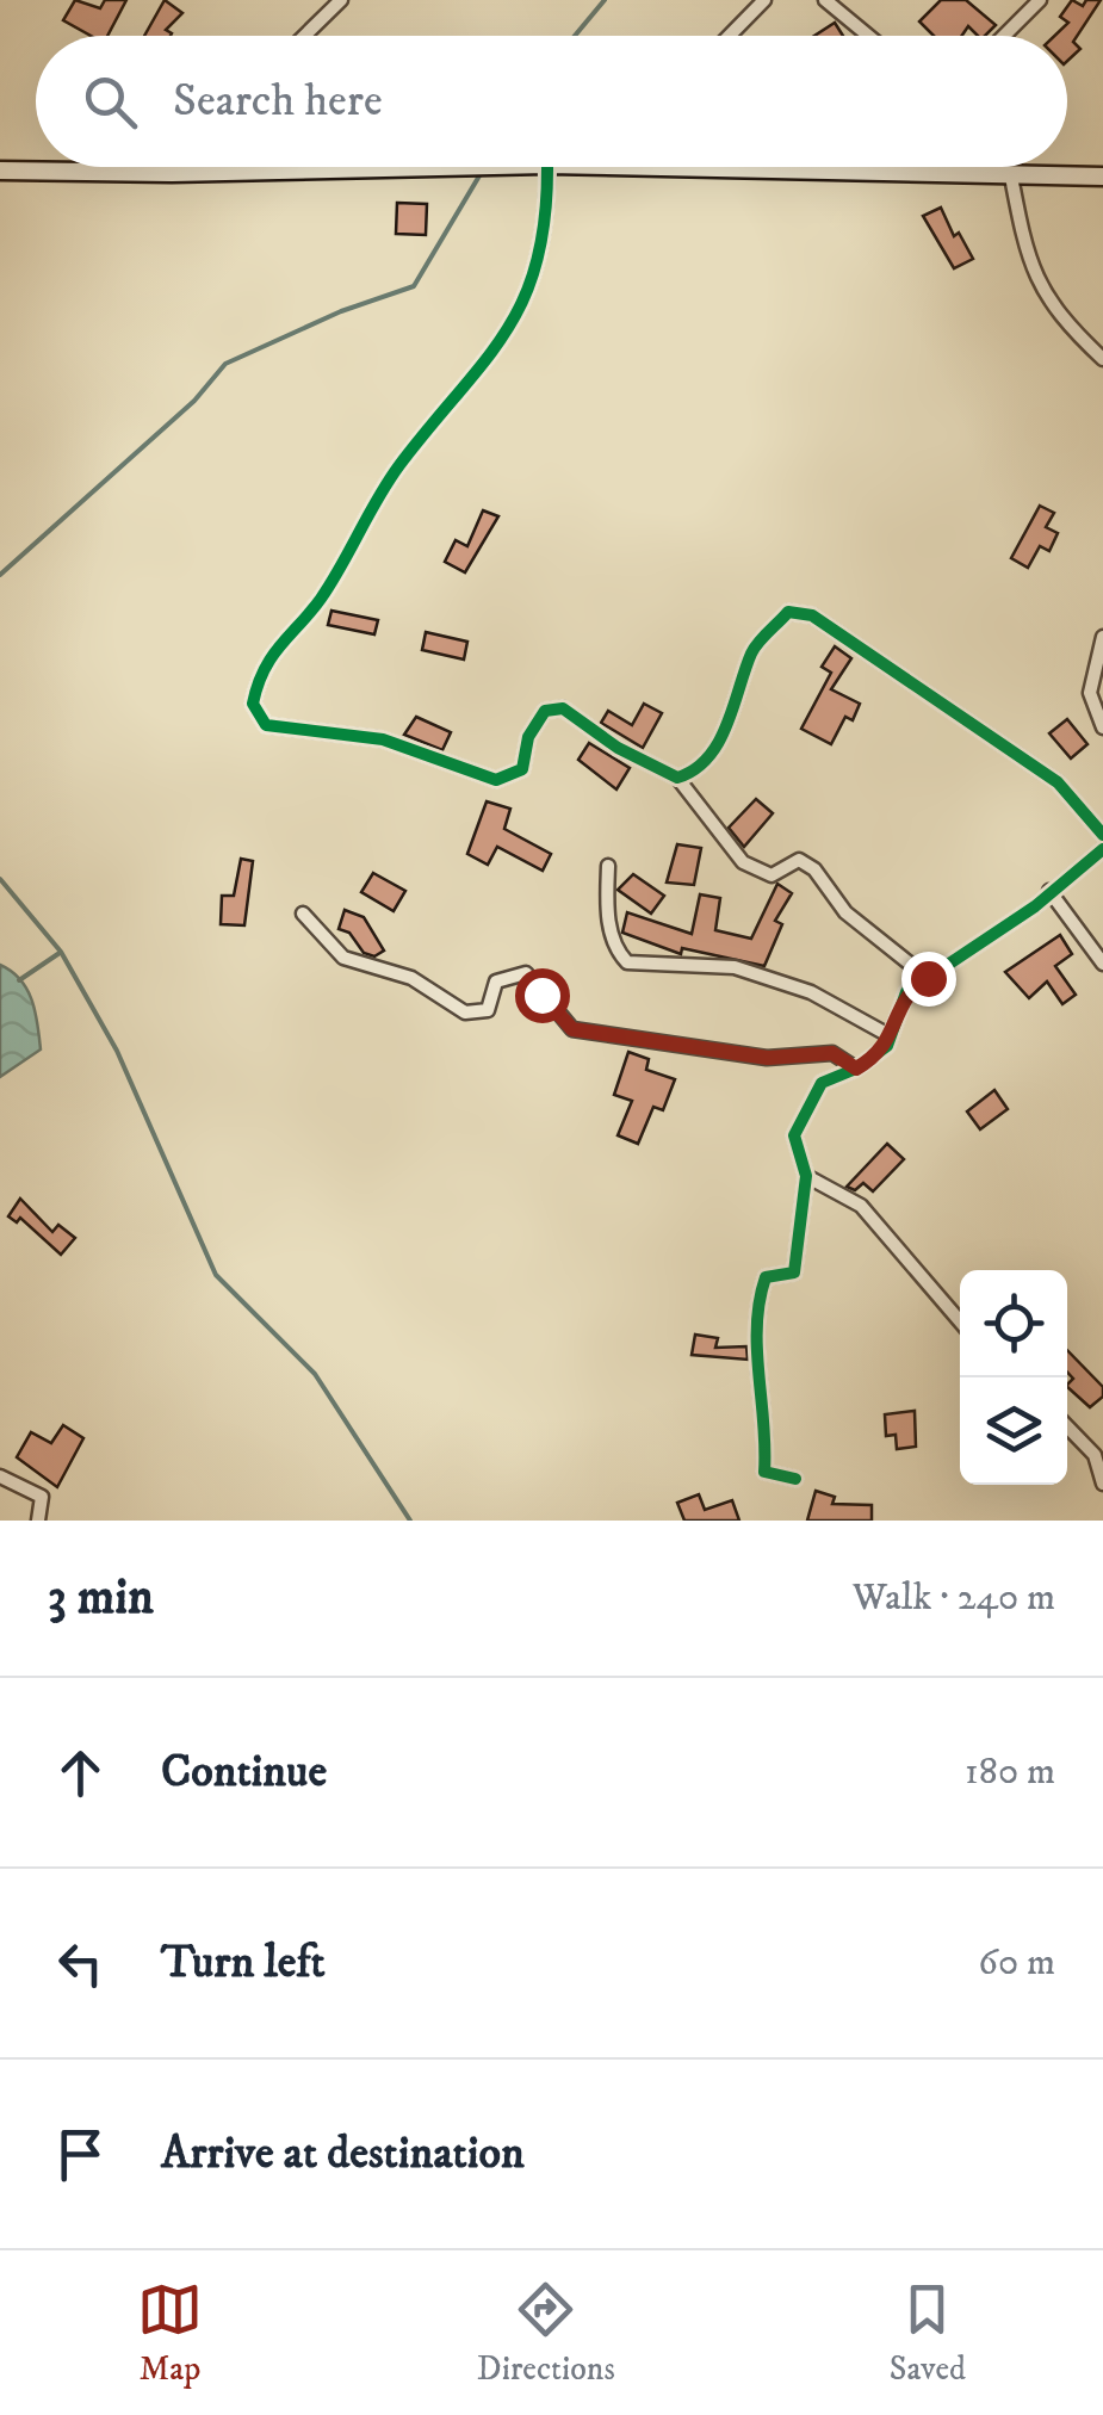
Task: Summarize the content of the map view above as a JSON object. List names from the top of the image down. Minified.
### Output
{"page":{"search":"Search here","heading":["3 min","Walk · 240 m"],"list":[["Continue","180 m"],["Turn left","60 m"],"Arrive at destination"],"nav":["Map","Directions","Saved"]}}
